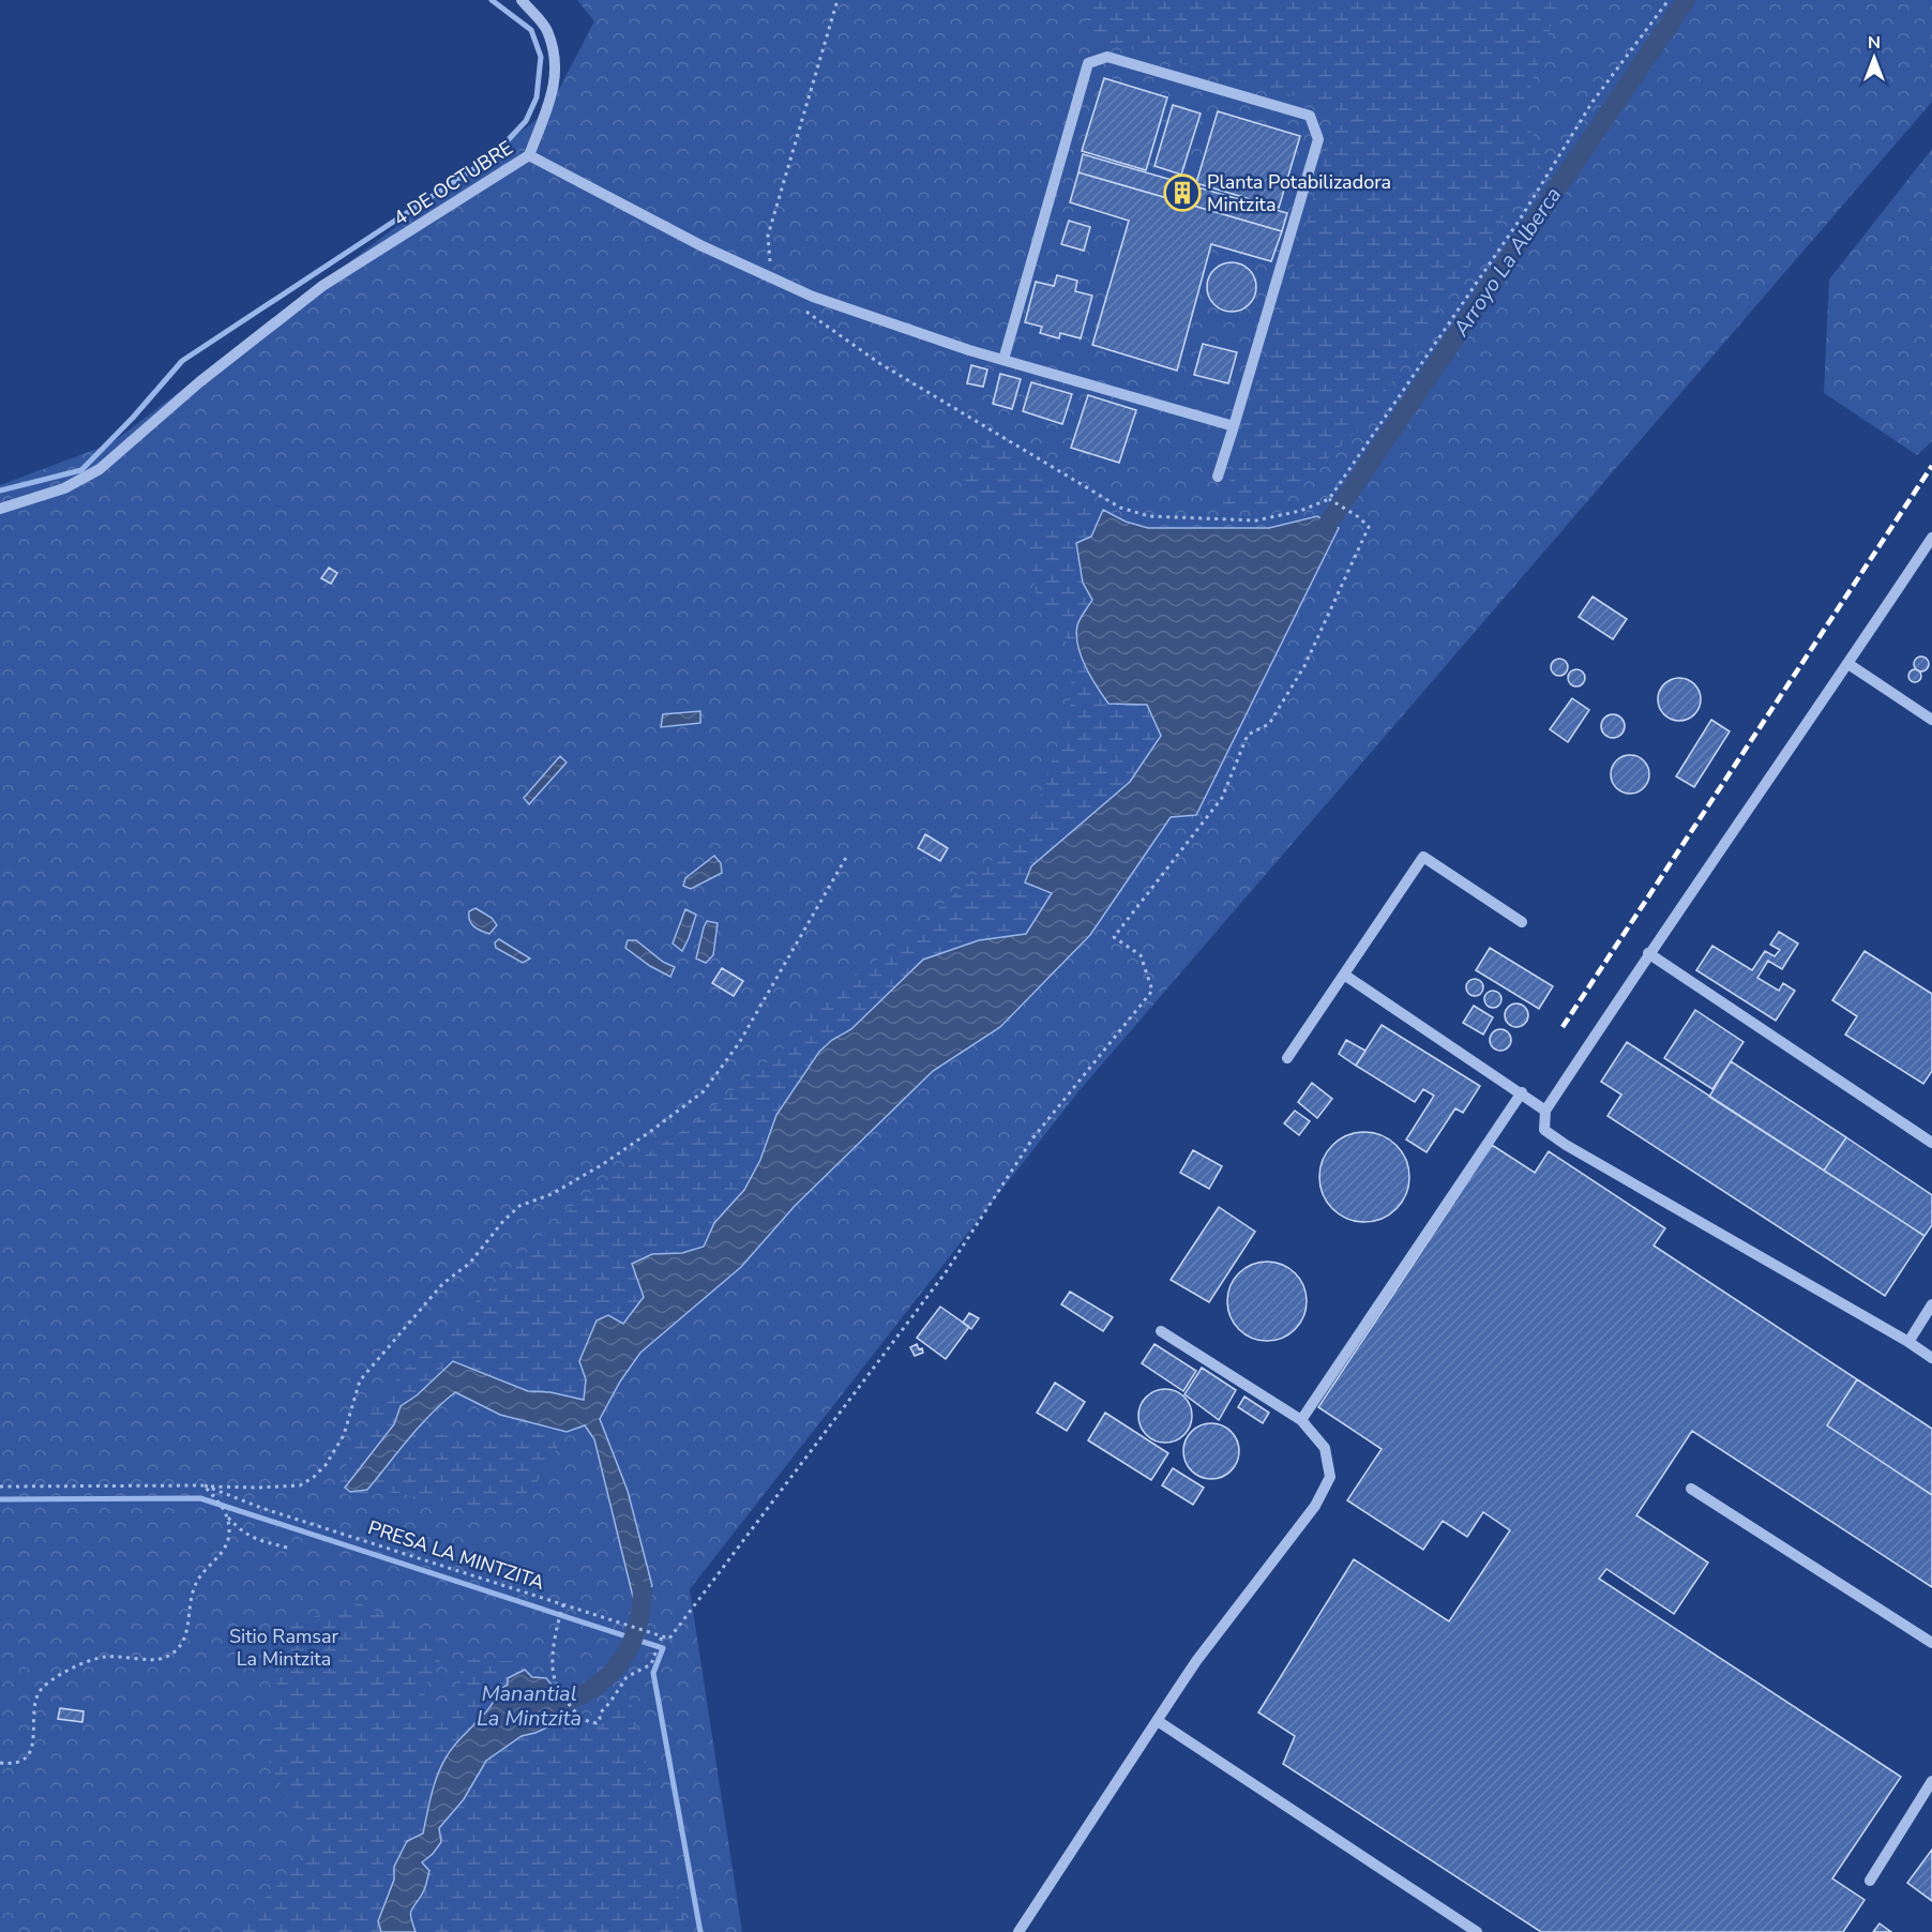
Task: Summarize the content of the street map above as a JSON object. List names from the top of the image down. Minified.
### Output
{"streets":{"street":["4 DE OCTUBRE"],"path":["PRESA LA MINTZITA"]},"water":["Arroyo La Alberca","Manantial La Mintzita"],"parks":["Sitio Ramsar La Mintzita"],"places":{"building":["Planta Potabilizadora Mintzita"]},"north":"top"}
